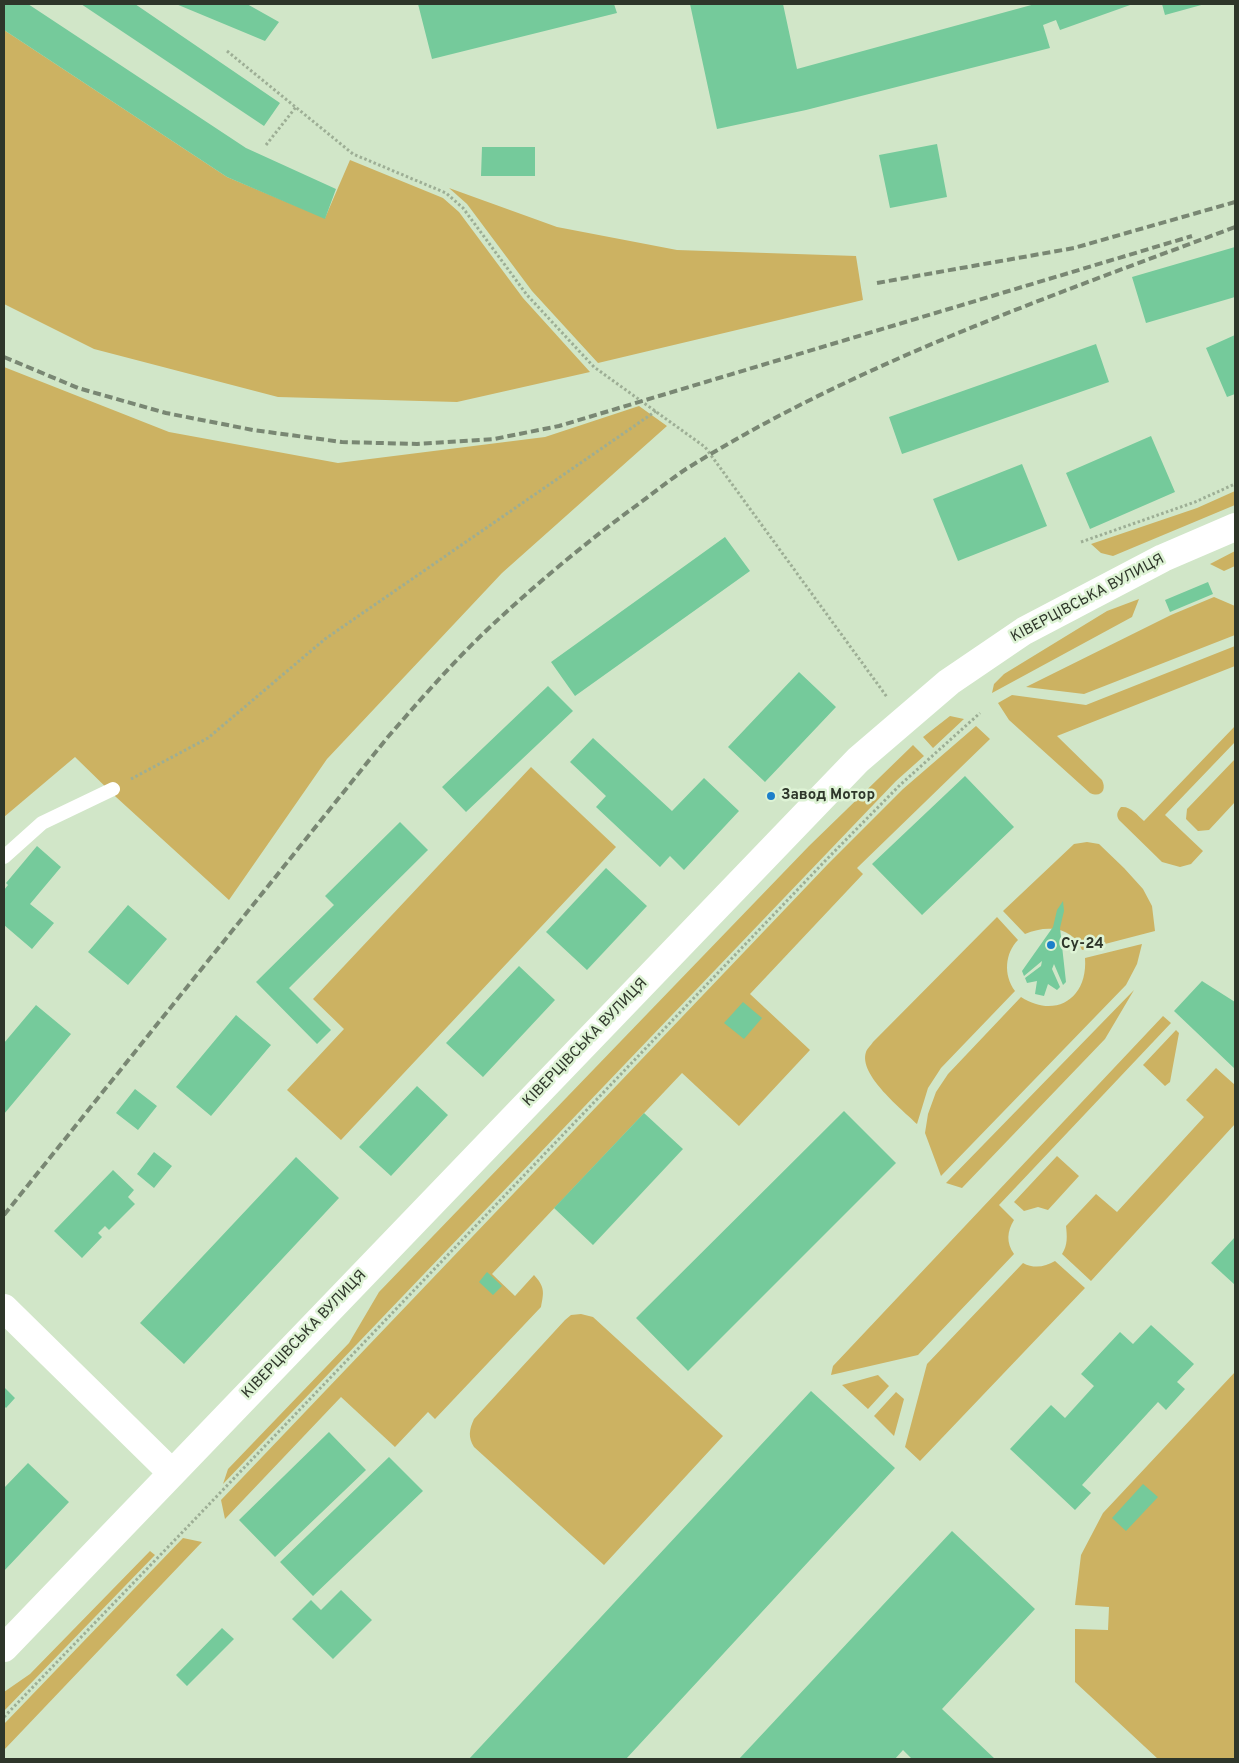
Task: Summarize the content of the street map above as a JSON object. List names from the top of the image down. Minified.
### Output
{"streets":{"main road":["КІВЕРЦІВСЬКА ВУЛИЦЯ"]},"places":["Завод Мотор","Су-24"]}
